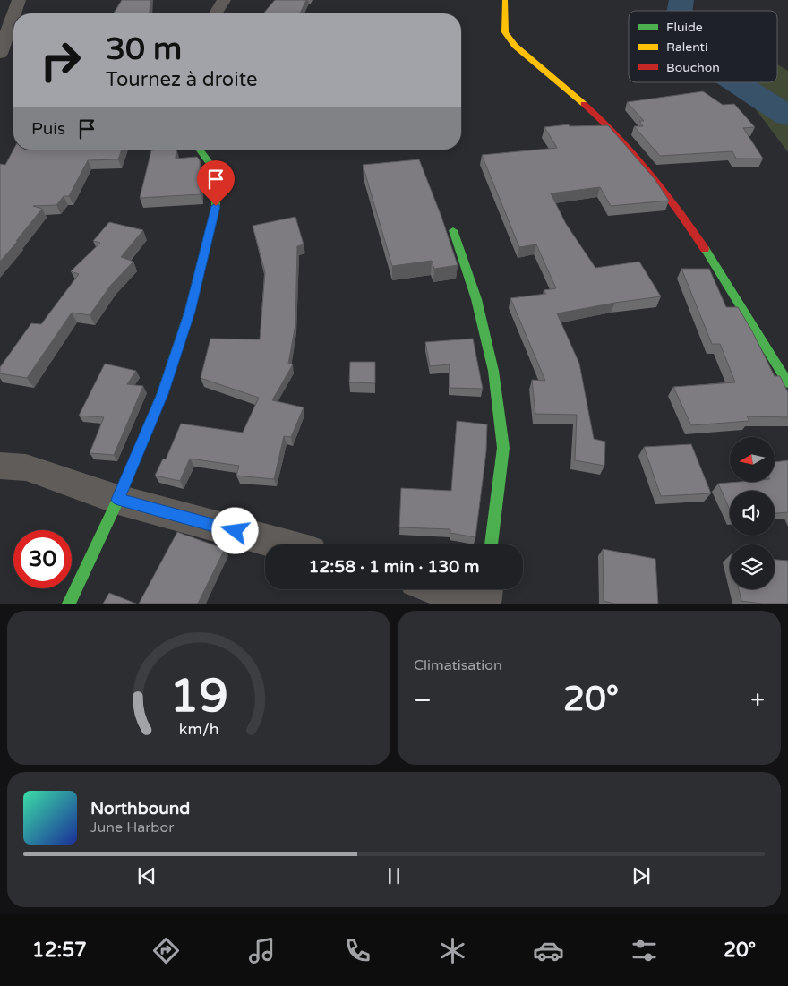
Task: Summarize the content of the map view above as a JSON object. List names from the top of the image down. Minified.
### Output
{"legend":["Fluide","Ralenti","Bouchon"],"north":"left","page":{"turn":["30 m","Tournez à droite"],"then":"Puis","limit":"30","trip":"12:58 · 1 min · 130 m","tile":"Climatisation","heat":["−","20°","+"],"song":["Northbound","June Harbor"],"tabs":["12:57","20°"],"gauge":["19","km/h"]}}
